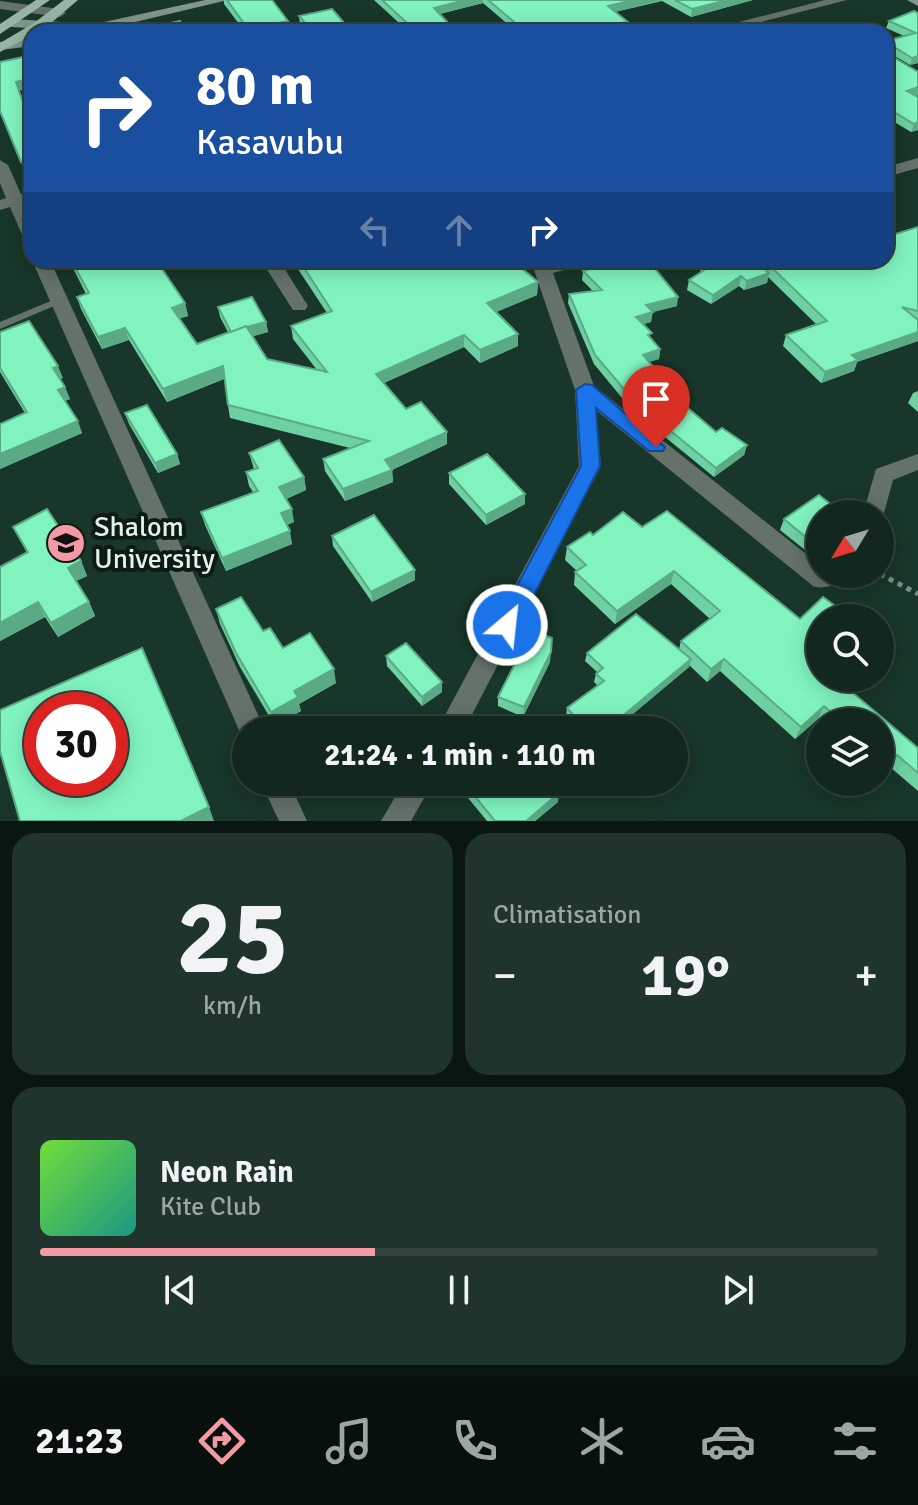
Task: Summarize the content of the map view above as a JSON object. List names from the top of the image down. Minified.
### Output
{"places":{"school or university":["Shalom University"]},"north":"bottom left","page":{"turn":["80 m","Kasavubu"],"limit":"30","trip":"21:24 · 1 min · 110 m","tile":[["25","km/h"],"Climatisation"],"heat":["−","19°","+"],"song":["Neon Rain","Kite Club"],"tabs":"21:23"}}
